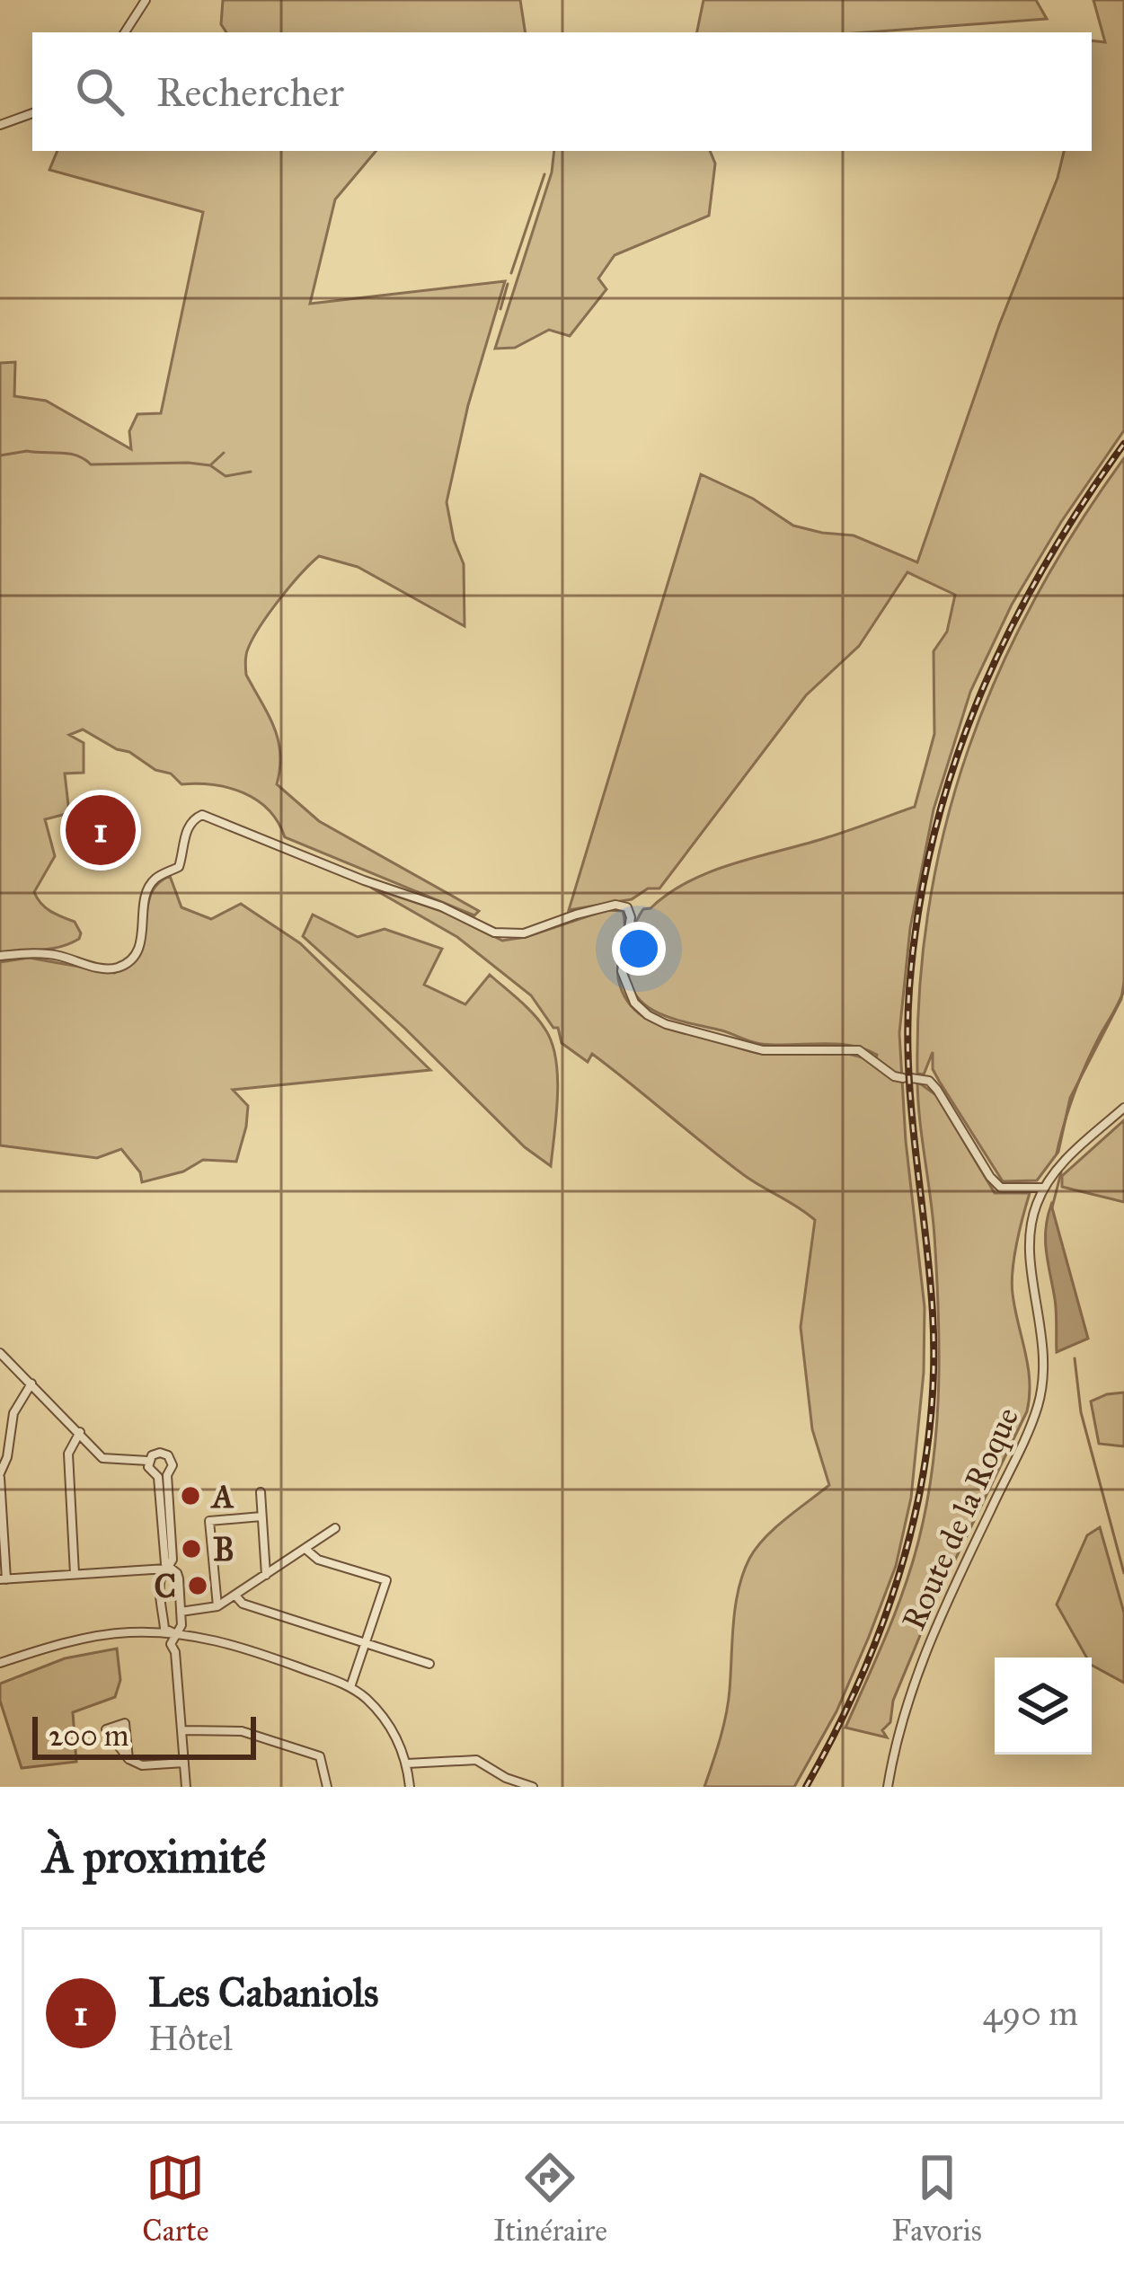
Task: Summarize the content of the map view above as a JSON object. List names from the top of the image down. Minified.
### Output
{"streets":{"street":["Route de la Roque"]},"places":["A","B","C"],"scale_bar":"200 m","page":{"search":"Rechercher","pins":"1","scale":"200 m","heading":"À proximité","list":[{"mark":"1","name":"Les Cabaniols","note":"Hôtel","value":"490 m"}],"nav":["Carte","Itinéraire","Favoris"]}}
